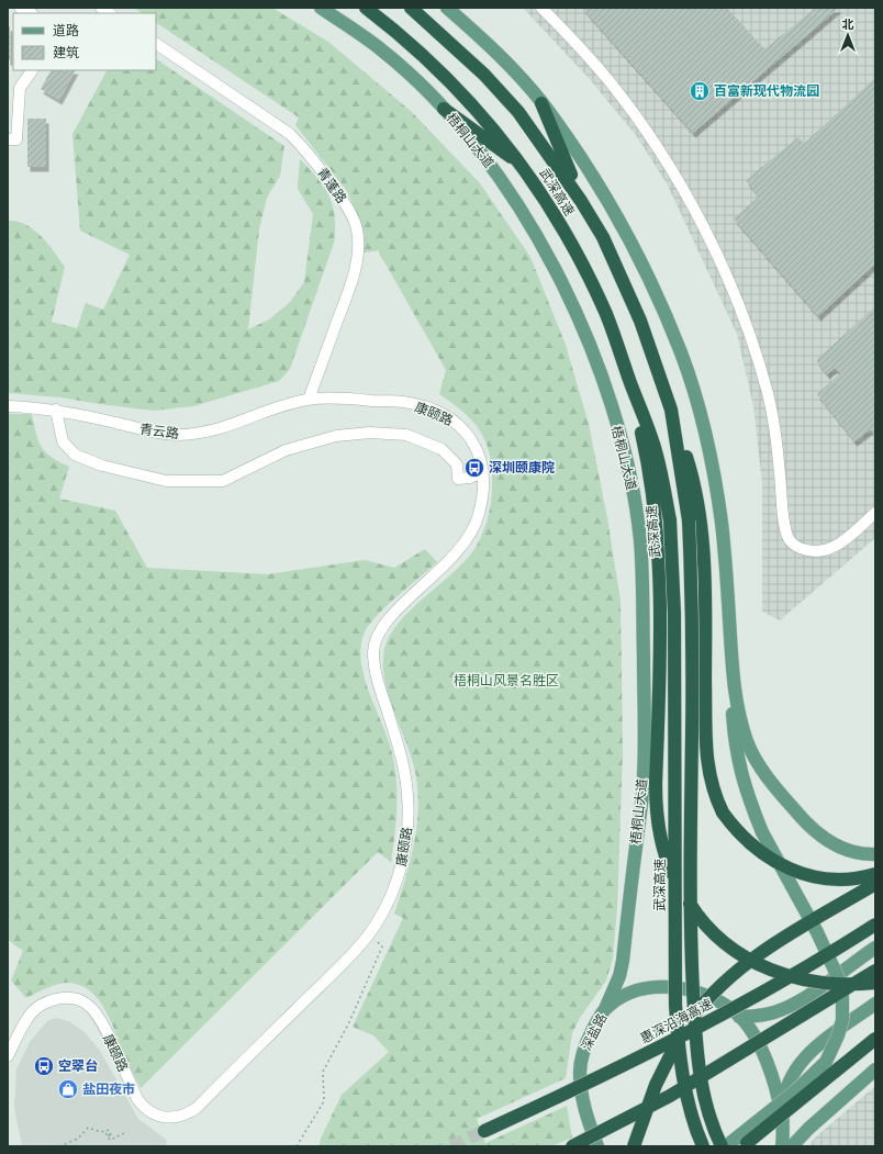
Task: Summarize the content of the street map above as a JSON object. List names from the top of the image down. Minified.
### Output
{"streets":{"highway":["武深高速","惠深沿海高速"],"main road":["梧桐山大道","深盐路"],"street":["青蓬路","康颐路","青云路"]},"crossings":[["梧桐山大道","深盐路"],["青蓬路","康颐路"],["青蓬路","青云路"],["康颐路","青云路"]],"parks":["梧桐山风景名胜区"],"places":{"building":["百富新现代物流园"],"bus stop":["深圳颐康院","空翠台"],"shop":["盐田夜市"]},"legend":["道路","建筑"],"north":"top"}
